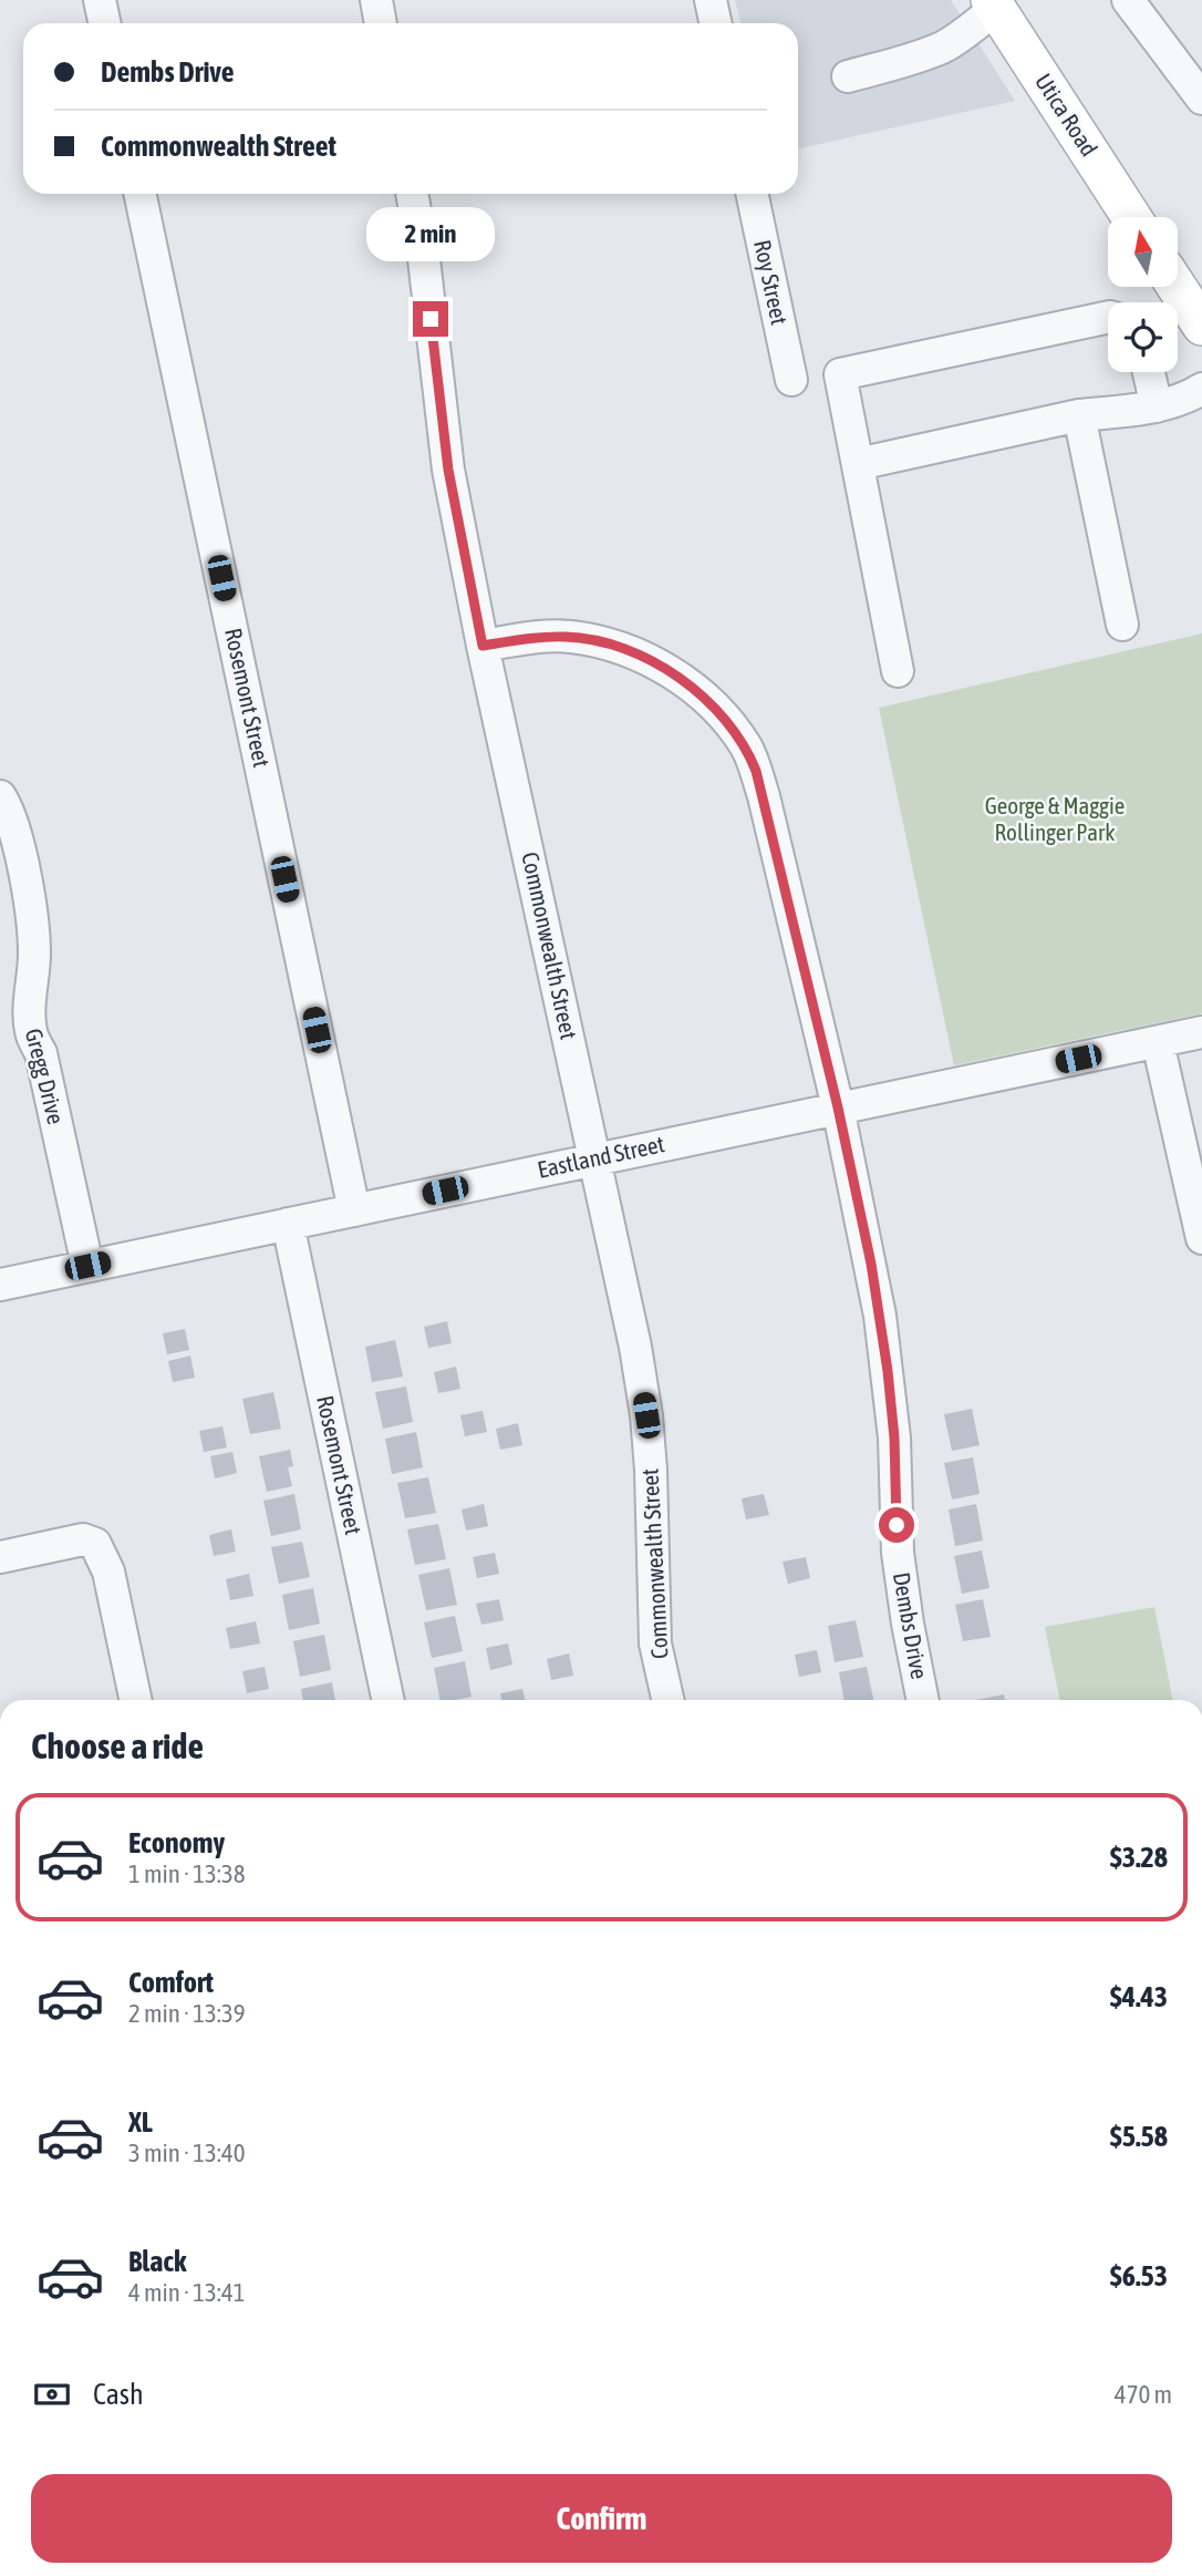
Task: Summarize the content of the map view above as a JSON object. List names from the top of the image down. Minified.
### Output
{"streets":{"main road":["Utica Road"],"street":["Roy Street","Rosemont Street","Commonwealth Street","Gregg Drive","Eastland Street","Dembs Drive"]},"crossings":[["Rosemont Street","Eastland Street"],["Commonwealth Street","Eastland Street"],["Commonwealth Street","Dembs Drive"],["Gregg Drive","Eastland Street"],["Eastland Street","Dembs Drive"]],"parks":["George & Maggie Rollinger Park"],"north":"top","page":{"banner":["Dembs Drive","Commonwealth Street"],"bubble":"2 min","heading":"Choose a ride","list":[{"name":"Economy","note":"1 min · 13:38","value":"$3.28"},{"name":"Comfort","note":"2 min · 13:39","value":"$4.43"},{"name":"XL","note":"3 min · 13:40","value":"$5.58"},{"name":"Black","note":"4 min · 13:41","value":"$6.53"}],"pay":["Cash","470 m"],"buttons":"Confirm"}}
